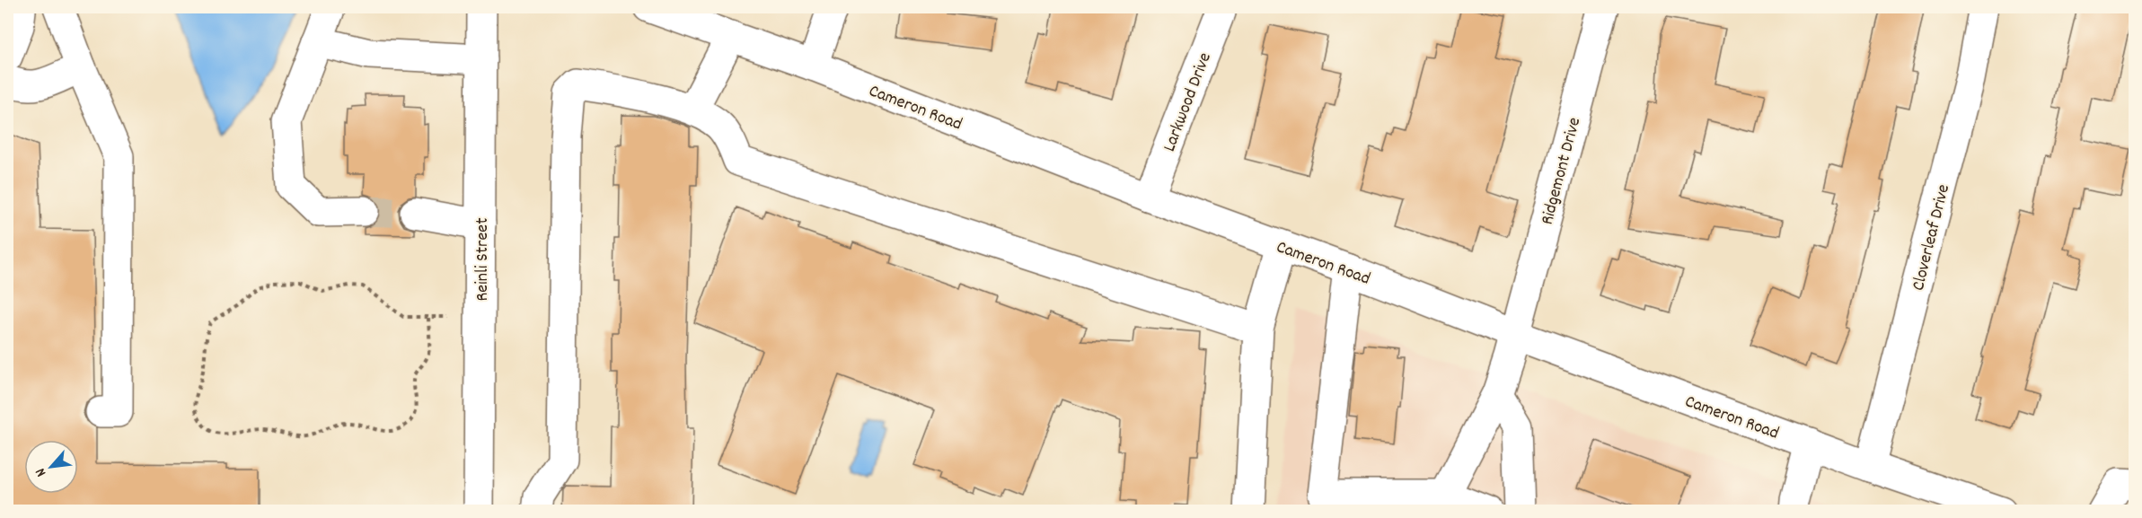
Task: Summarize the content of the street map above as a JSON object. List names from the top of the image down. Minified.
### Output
{"streets":{"street":["Larkwood Drive","Cameron Road","Ridgemont Drive","Cloverleaf Drive","Reinli Street"]},"crossings":[["Larkwood Drive","Cameron Road"],["Cameron Road","Ridgemont Drive"],["Cameron Road","Cloverleaf Drive"]],"north":"bottom left"}
